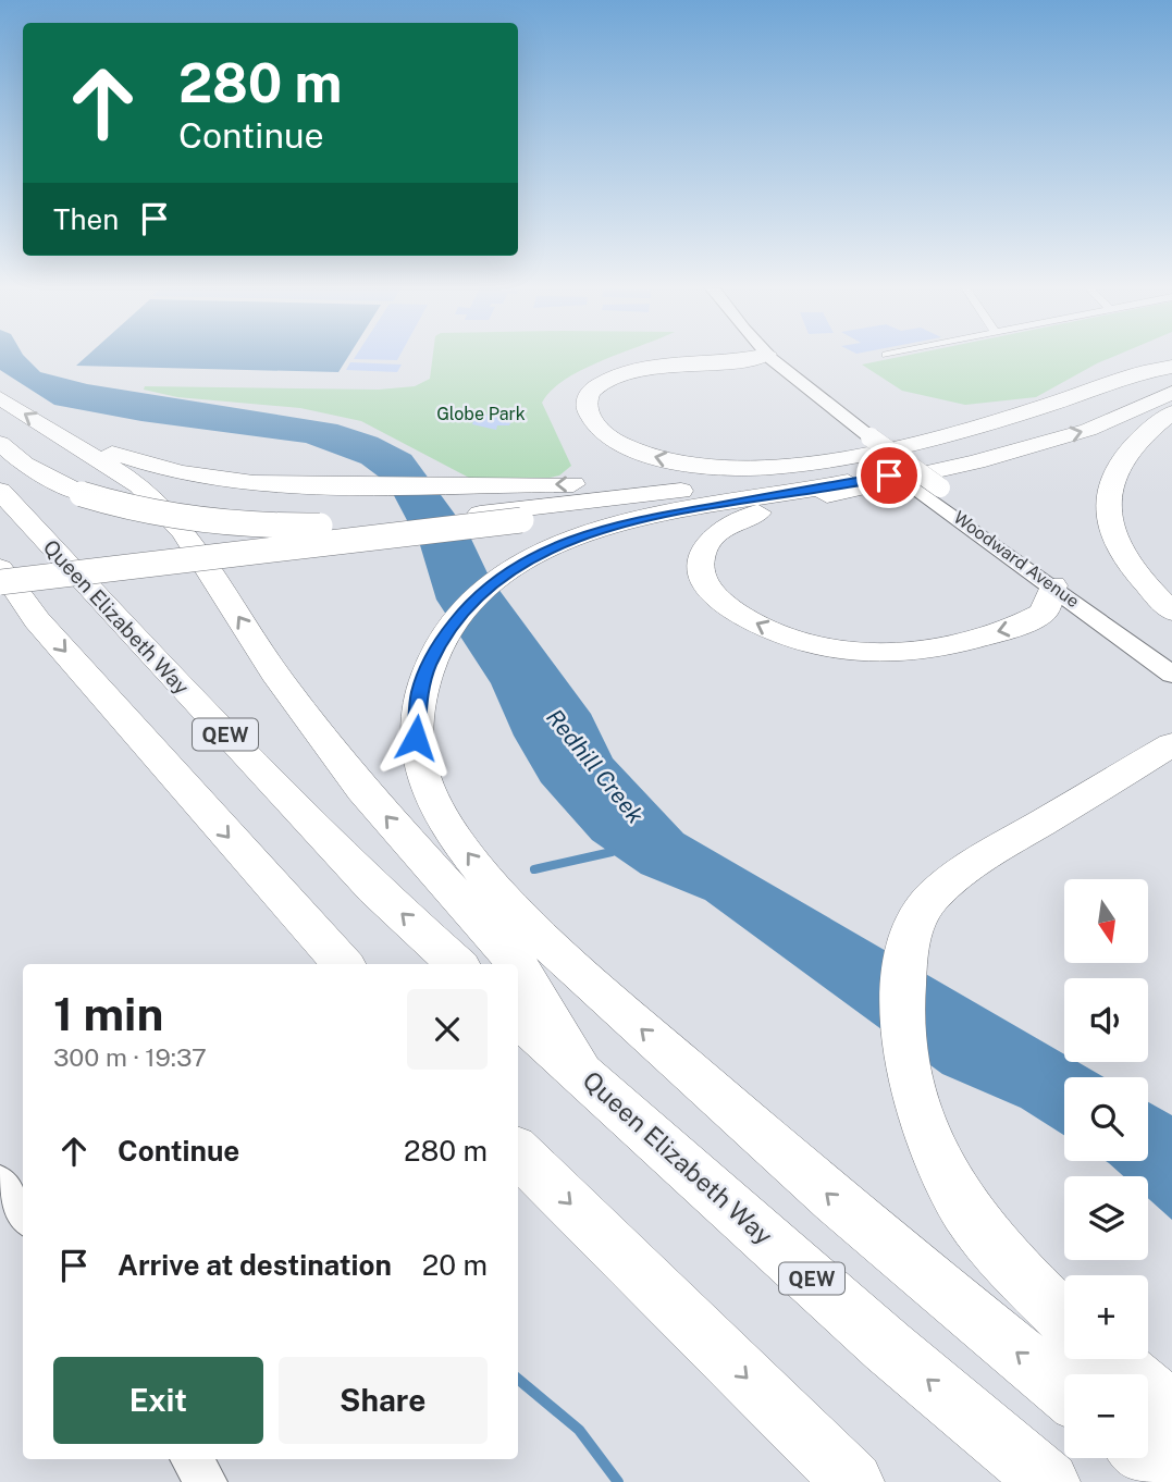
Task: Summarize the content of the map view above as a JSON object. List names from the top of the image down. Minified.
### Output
{"streets":{"highway":["Queen Elizabeth Way","QEW"],"main road":["Woodward Avenue"]},"water":["Redhill Creek"],"parks":["Globe Park"],"north":"bottom","page":{"turn":["280 m","Continue"],"then":"Then","map_buttons":["+","−"],"heading":["1 min","300 m · 19:37"],"list":[{"name":"Continue","value":"280 m"},{"name":"Arrive at destination","value":"20 m"}],"buttons":["Exit","Share"]}}
